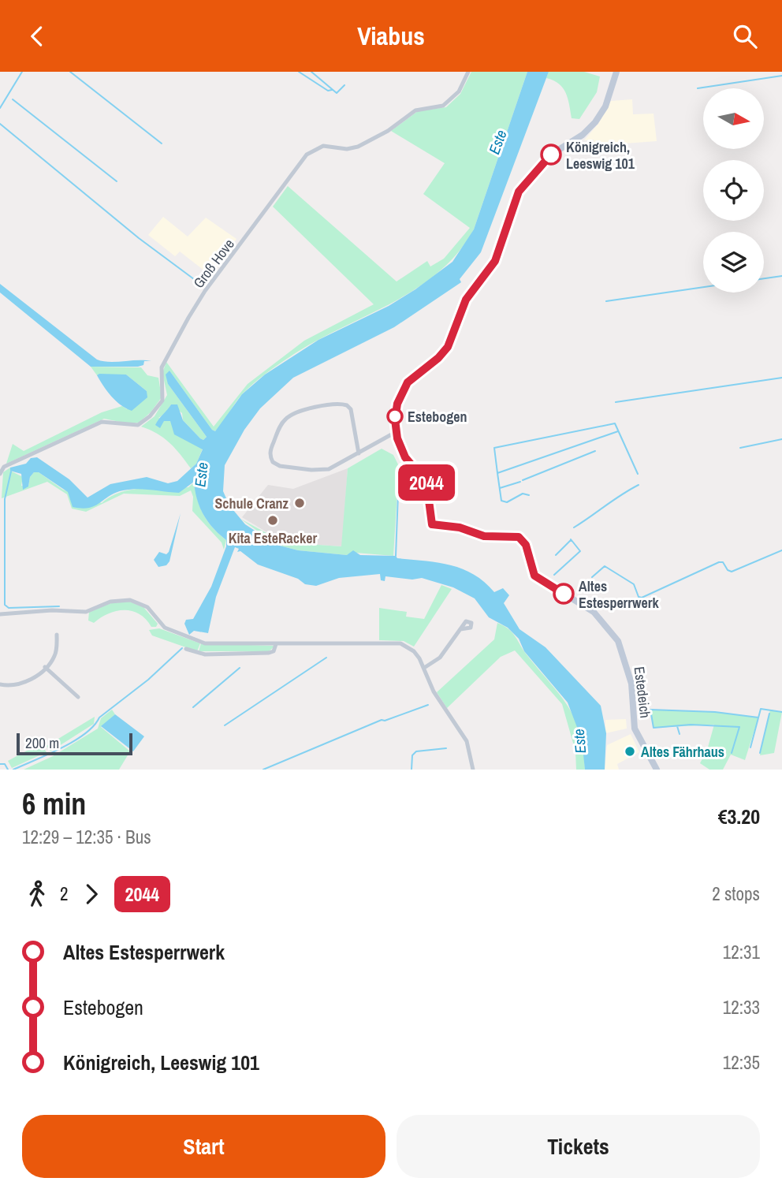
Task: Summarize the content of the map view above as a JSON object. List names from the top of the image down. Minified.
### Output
{"streets":{"street":["Groß Hove","Estedeich"]},"water":["Este"],"places":["Königreich, Leeswig 101","Estebogen","Schule Cranz","Kita EsteRacker","Altes Estesperrwerk","Altes Fährhaus"],"lines":["bus line 2044"],"scale_bar":"200 m","north":"right","page":{"header":"Viabus","on_map":"2044","scale":"200 m","heading":["6 min","12:29 – 12:35 · Bus","€3.20"],"legs":["2","2044","2 stops"],"list":[{"name":"Altes Estesperrwerk","value":"12:31"},{"name":"Estebogen","value":"12:33"},{"name":"Königreich, Leeswig 101","value":"12:35"}],"buttons":["Start","Tickets"]}}
